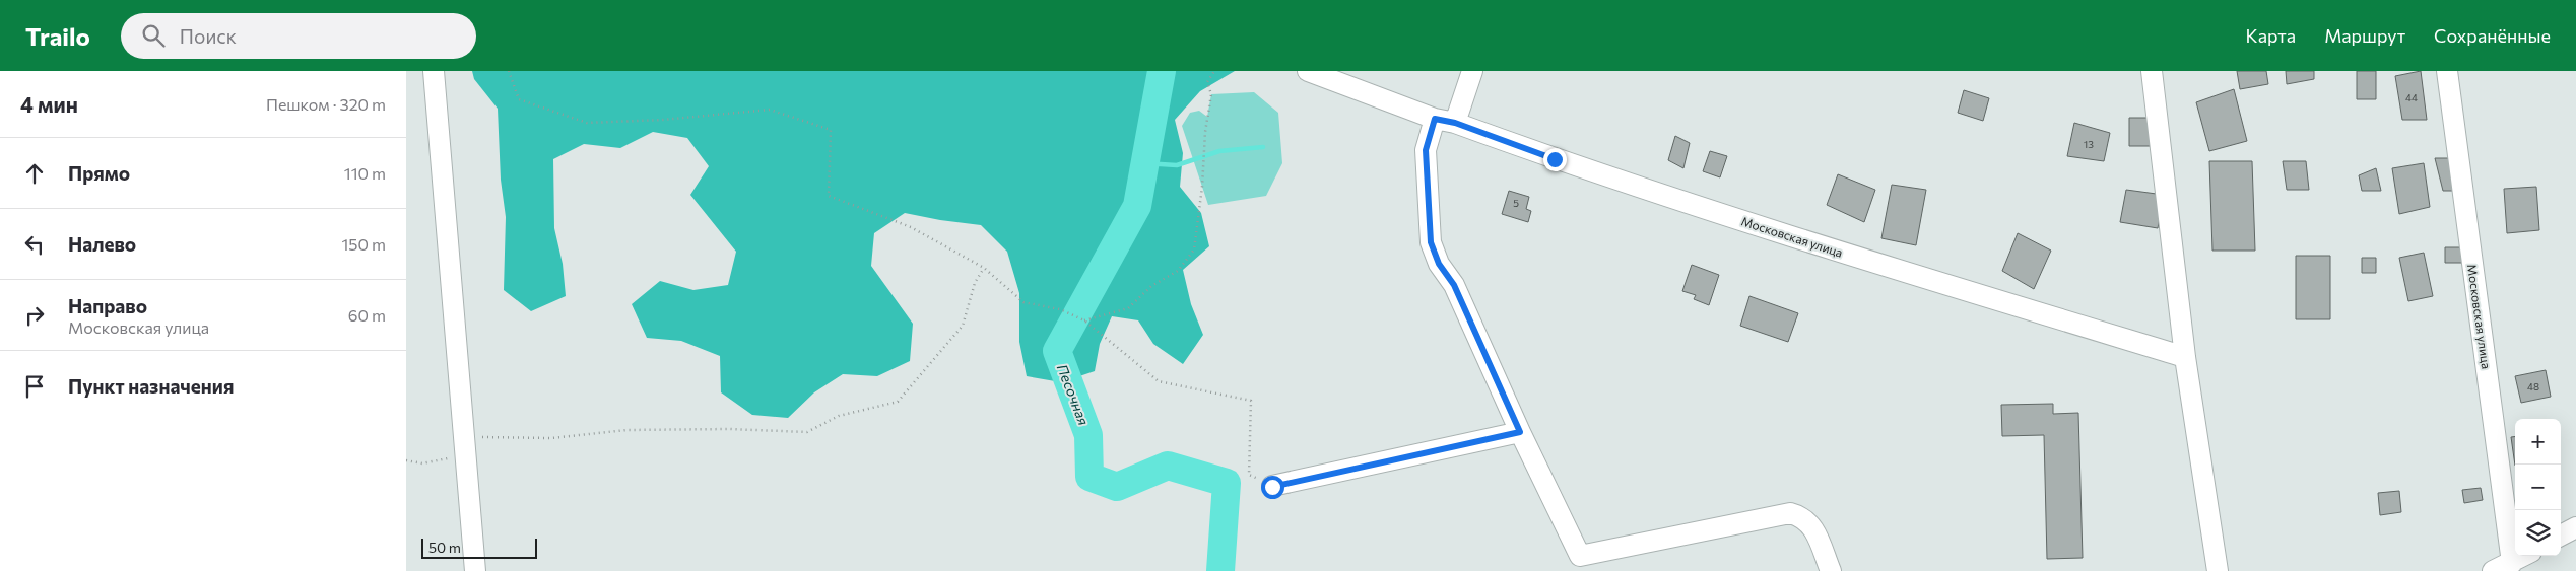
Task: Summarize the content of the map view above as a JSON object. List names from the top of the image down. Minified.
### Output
{"streets":{"street":["Московская улица"]},"water":["Песочная"],"house_numbers":["44","13","5","48"],"scale_bar":"50 m","page":{"header":"Trailo","search":"Поиск","nav":["Карта","Маршрут","Сохранённые"],"heading":["4 мин","Пешком · 320 m"],"list":[["Прямо","110 m"],["Налево","150 m"],["Направо","Московская улица","60 m"],"Пункт назначения"],"map_buttons":["+","−"],"scale":"50 m"}}
